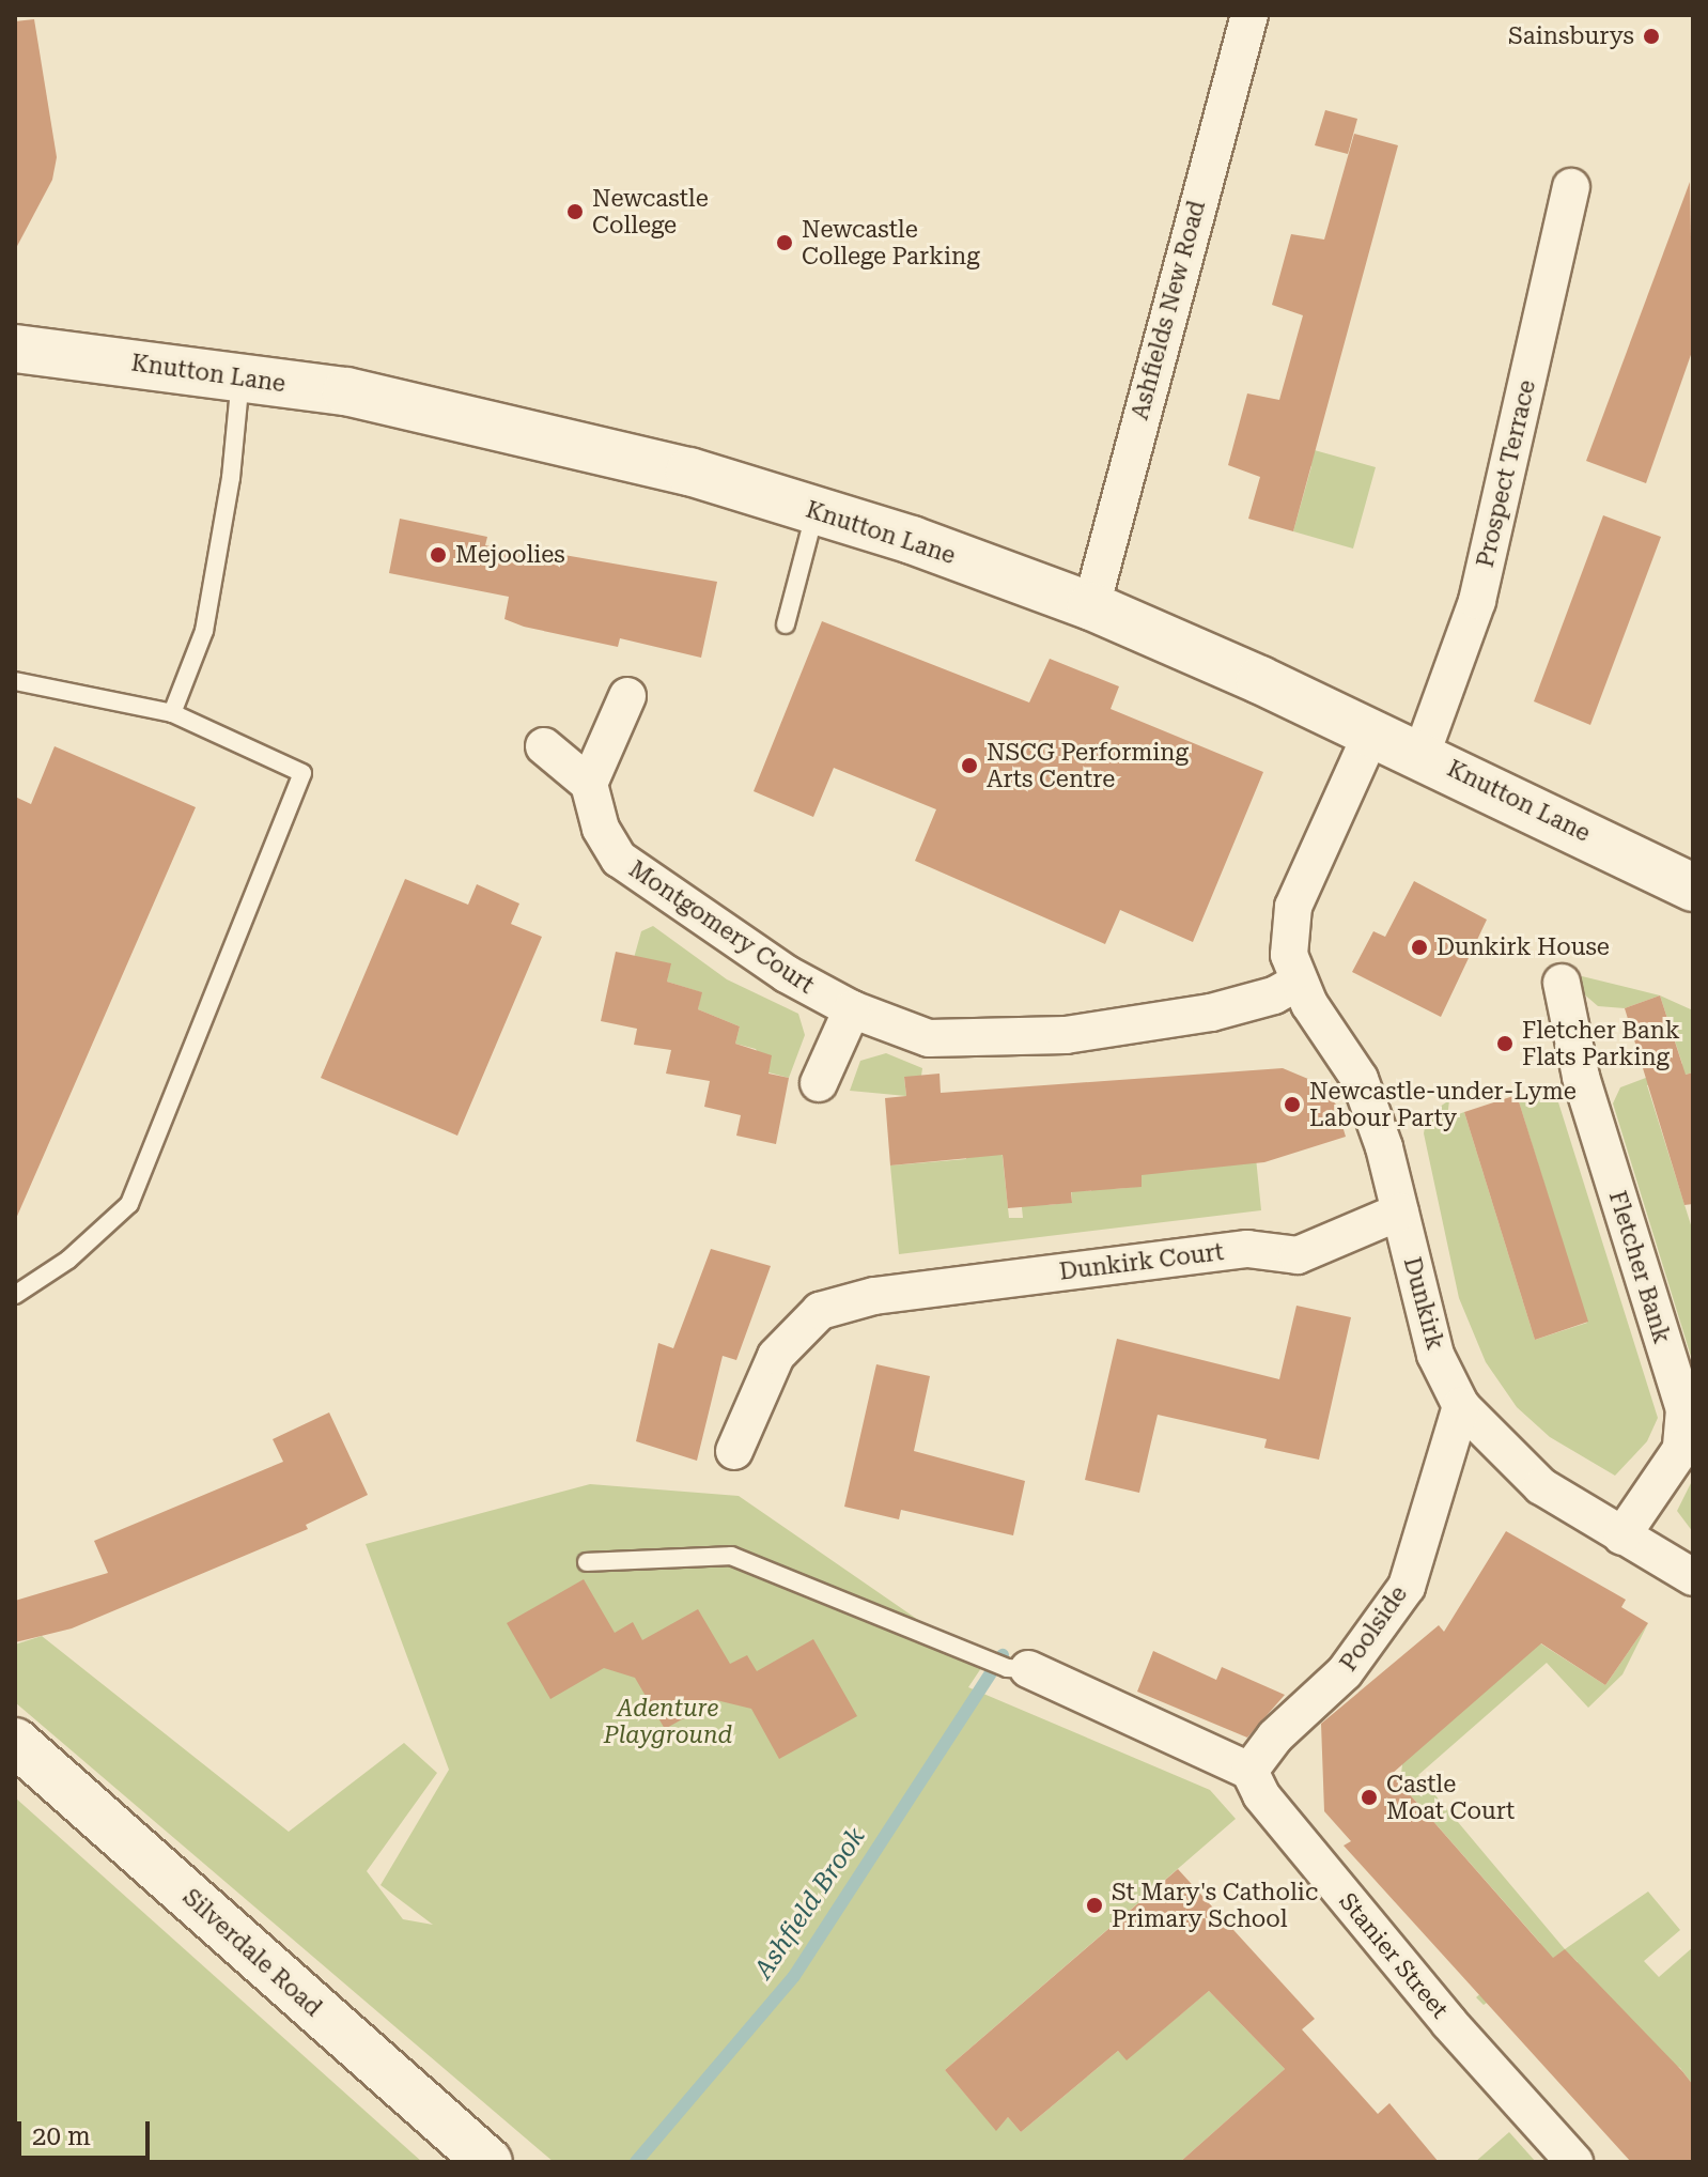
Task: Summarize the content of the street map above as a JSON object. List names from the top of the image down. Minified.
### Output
{"streets":{"main road":["Knutton Lane","Silverdale Road"],"street":["Ashfields New Road","Prospect Terrace","Montgomery Court","Dunkirk Court","Fletcher Bank","Dunkirk","Poolside","Stanier Street"]},"crossings":[["Ashfields New Road","Knutton Lane"],["Knutton Lane","Prospect Terrace"],["Knutton Lane","Dunkirk"],["Montgomery Court","Dunkirk"],["Dunkirk Court","Dunkirk"],["Fletcher Bank","Dunkirk"],["Dunkirk","Poolside"],["Poolside","Stanier Street"]],"water":["Ashfield Brook"],"parks":["Adenture Playground"],"places":["Sainsburys","Newcastle College","Newcastle College Parking","Mejoolies","NSCG Performing Arts Centre","Dunkirk House","Fletcher Bank Flats Parking","Newcastle-under-Lyme Labour Party","Castle Moat Court","St Mary's Catholic Primary School"],"scale_bar":"20 m"}
